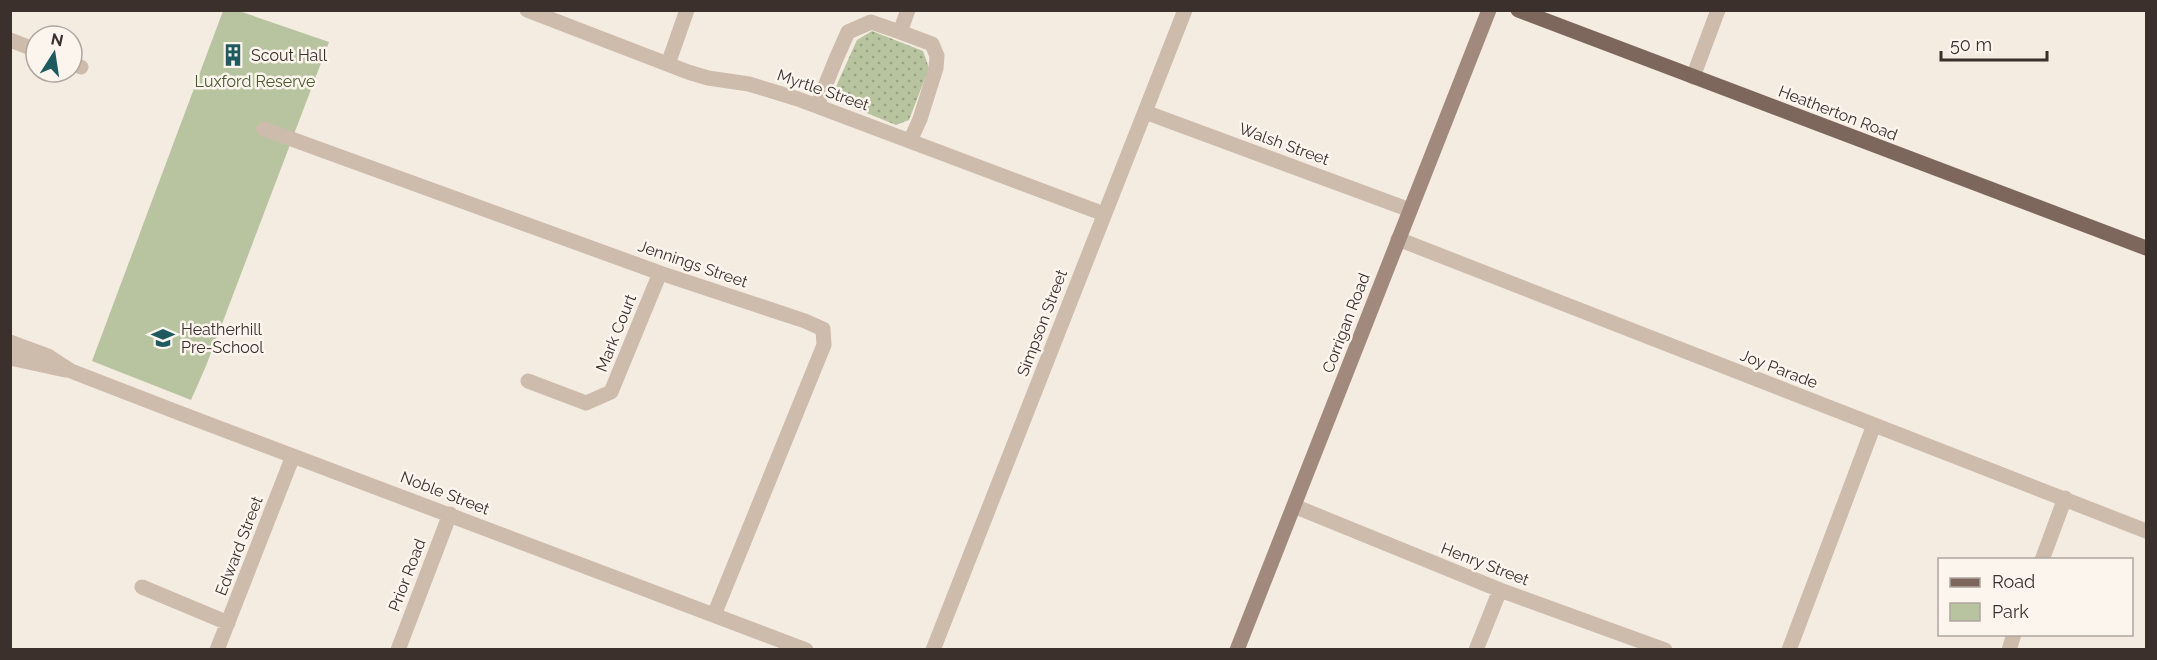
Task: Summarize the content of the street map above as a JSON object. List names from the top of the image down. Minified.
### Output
{"streets":{"main road":["Heatherton Road","Corrigan Road"],"street":["Myrtle Street","Walsh Street","Jennings Street","Simpson Street","Mark Court","Joy Parade","Noble Street","Edward Street","Henry Street","Prior Road"]},"crossings":[["Myrtle Street","Simpson Street"],["Walsh Street","Simpson Street"],["Walsh Street","Corrigan Road"],["Jennings Street","Mark Court"],["Jennings Street","Noble Street"],["Corrigan Road","Joy Parade"],["Corrigan Road","Henry Street"],["Noble Street","Edward Street"],["Noble Street","Prior Road"]],"parks":["Luxford Reserve"],"places":{"building":["Scout Hall"],"school or university":["Heatherhill Pre-School"]},"legend":["Road","Park"],"scale_bar":"50 m","north":"top"}
